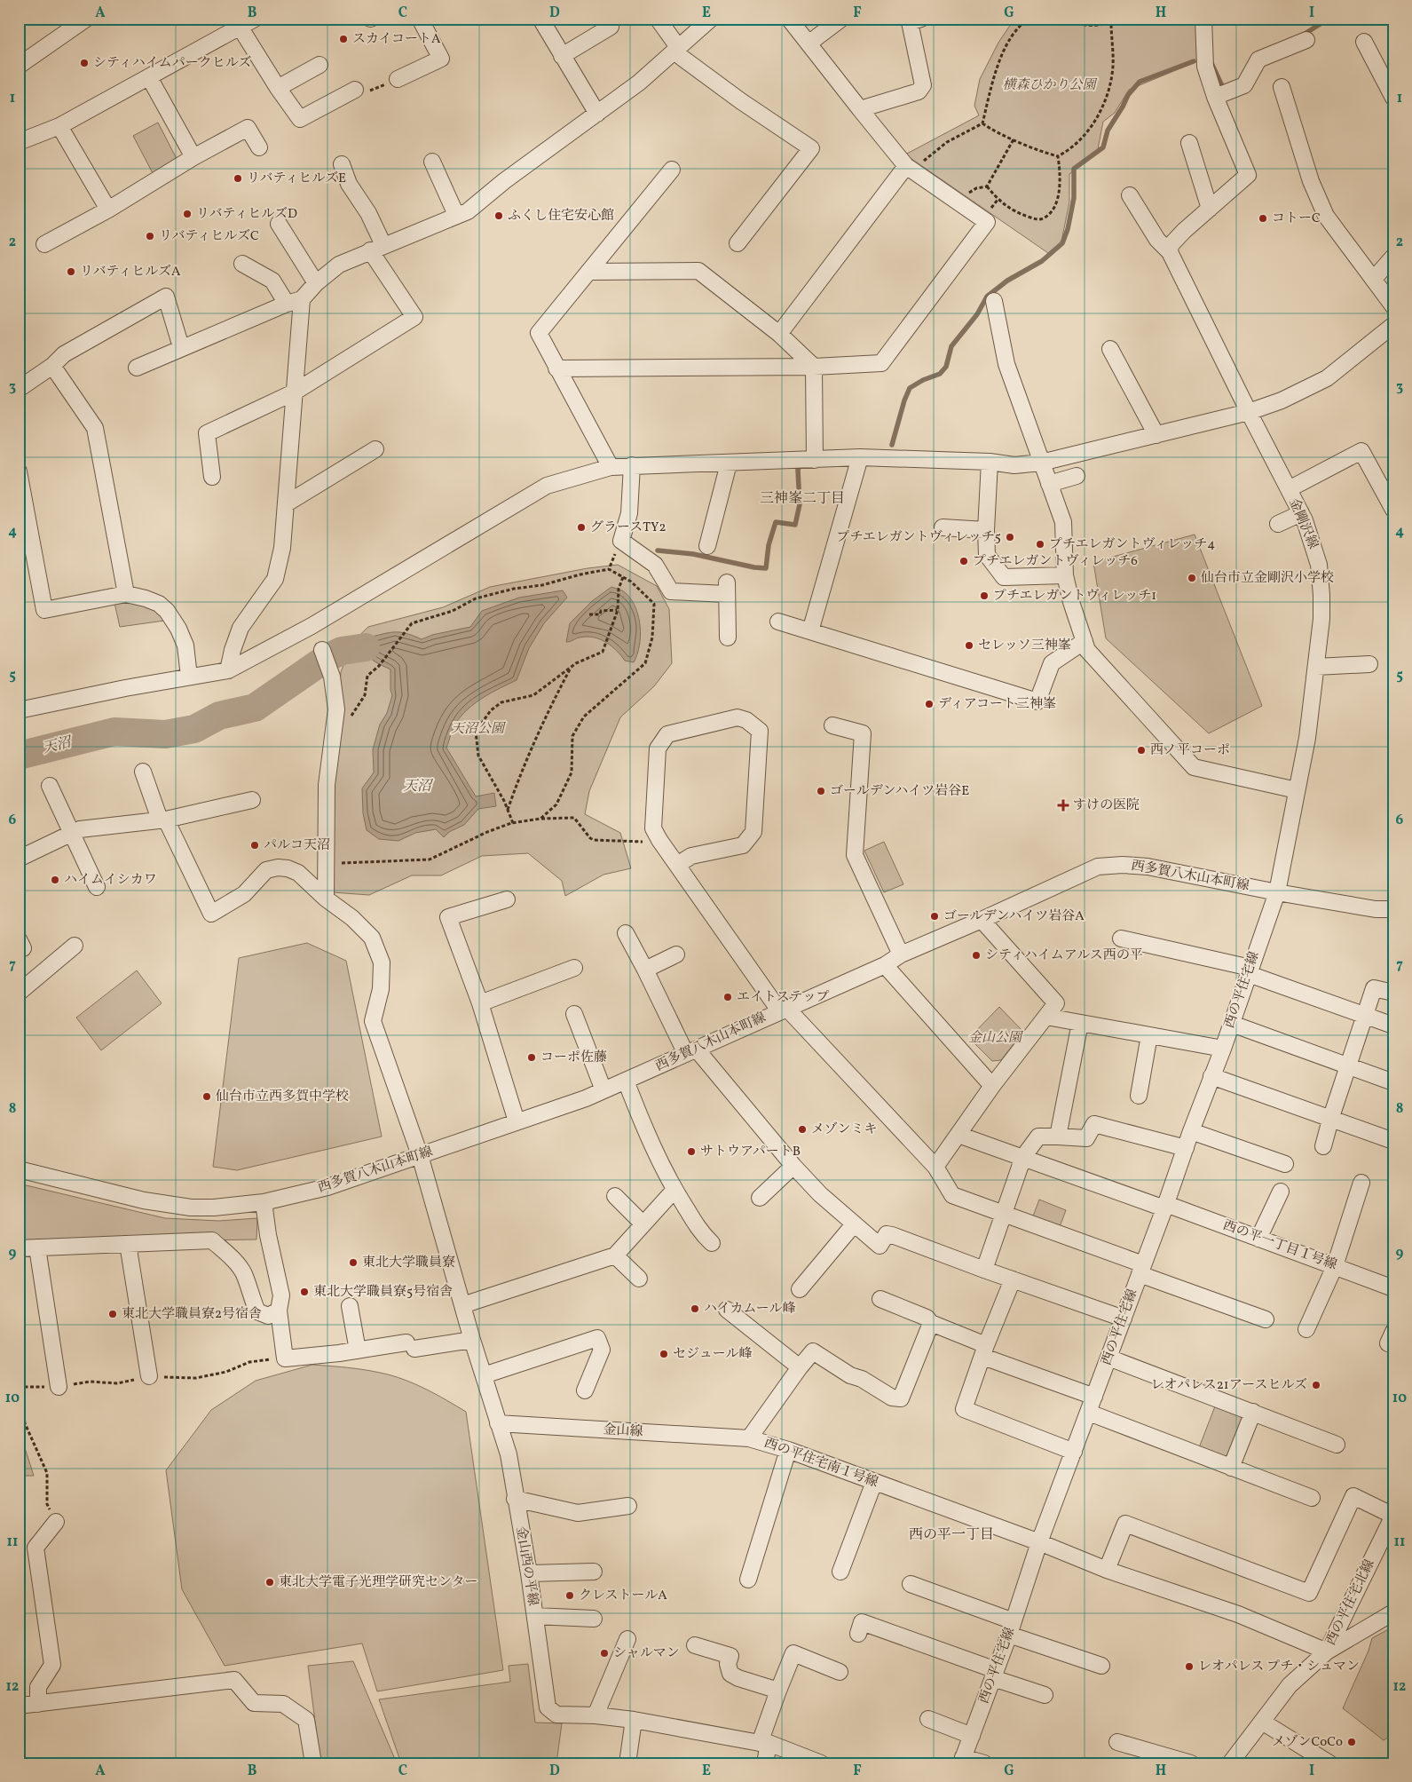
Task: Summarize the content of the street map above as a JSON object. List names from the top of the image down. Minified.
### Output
{"streets":{"street":["金剛沢線","西多賀八木山本町線","西の平住宅線","西の平一丁目１号線","金山線","西の平住宅南１号線","金山西の平線","西の平住宅北線"]},"crossings":[["金剛沢線","西多賀八木山本町線"],["金剛沢線","西の平住宅線"],["西多賀八木山本町線","西の平住宅線"],["西多賀八木山本町線","金山西の平線"],["西の平住宅線","西の平一丁目１号線"],["西の平住宅線","西の平住宅南１号線"],["金山線","西の平住宅南１号線"],["金山線","金山西の平線"],["西の平住宅南１号線","西の平住宅北線"]],"districts":["三神峯二丁目","西の平一丁目"],"water":["天沼"],"parks":["横森ひかり公園","天沼公園","金山公園"],"places":{"other":["スカイコートA","シティハイムパークヒルズ","リバティヒルズE","リバティヒルズD","ふくし住宅安心館","コトーC","リバティヒルズC","リバティヒルズA","グラースTY2","プチエレガントヴィレッチ5","プチエレガントヴィレッチ4","プチエレガントヴィレッチ6","仙台市立金剛沢小学校","プチエレガントヴィレッチ1","セレッソ三神峯","ディアコート三神峯","西ノ平コーポ","ゴールデンハイツ岩谷E","パルコ天沼","ハイムイシカワ","ゴールデンハイツ岩谷A","シティハイムアルス西の平","エイトステップ","コーポ佐藤","仙台市立西多賀中学校","メゾンミキ","サトウアパートB","東北大学職員寮","東北大学職員寮5号宿舎","ハイカムール峰","東北大学職員寮2号宿舎","セジュール峰","レオパレス21アースヒルズ","東北大学電子光理学研究センター","クレストールA","シャルマン","レオパレス プチ・シュマン","メゾンCoCo"],"health":["すけの医院"]},"grid":{"columns":["A","B","C","D","E","F","G","H","I"],"rows":["1","2","3","4","5","6","7","8","9","10","11","12"]}}
